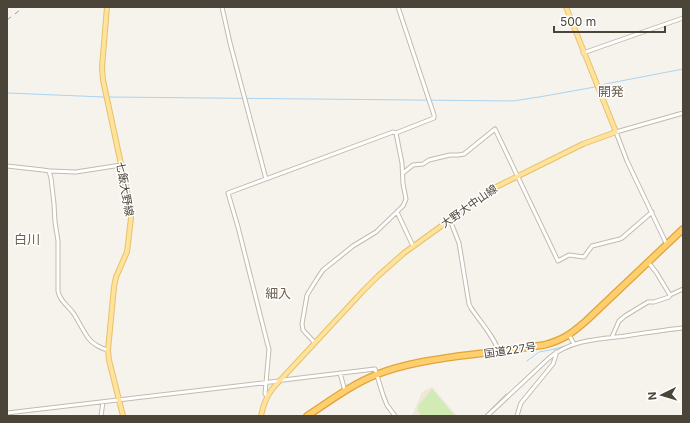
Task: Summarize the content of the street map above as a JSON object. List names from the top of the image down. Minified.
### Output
{"streets":{"highway":["国道227号"],"main road":["七飯大野線","大野大中山線"]},"districts":["開発","白川","細入"],"scale_bar":"500 m","north":"left"}
